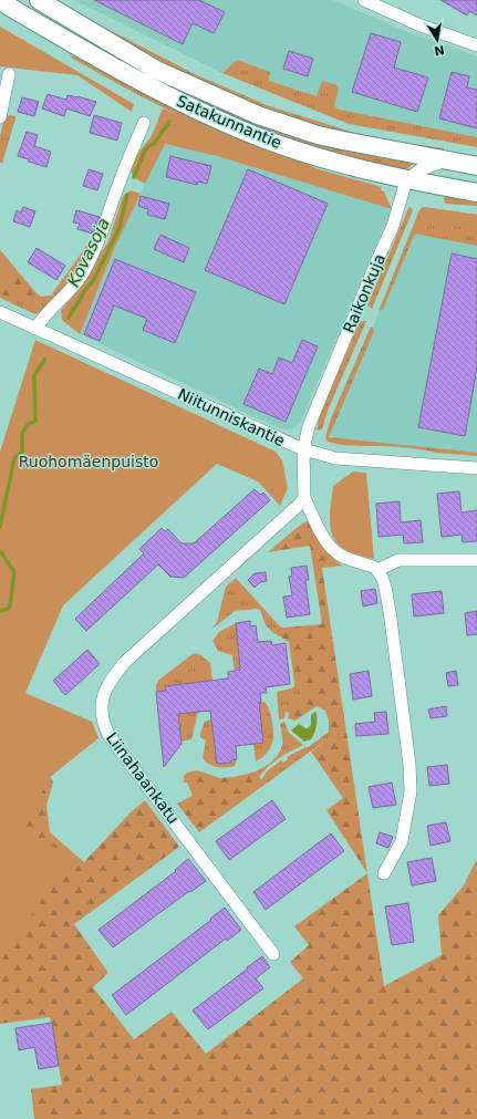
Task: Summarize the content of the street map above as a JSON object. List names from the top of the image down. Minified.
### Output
{"streets":{"main road":["Satakunnantie"],"street":["Raikonkuja","Niitunniskantie","Liinahaankatu"]},"crossings":[["Satakunnantie","Raikonkuja"],["Raikonkuja","Niitunniskantie"]],"water":["Kovasoja"],"parks":["Ruohomäenpuisto"],"north":"bottom"}
